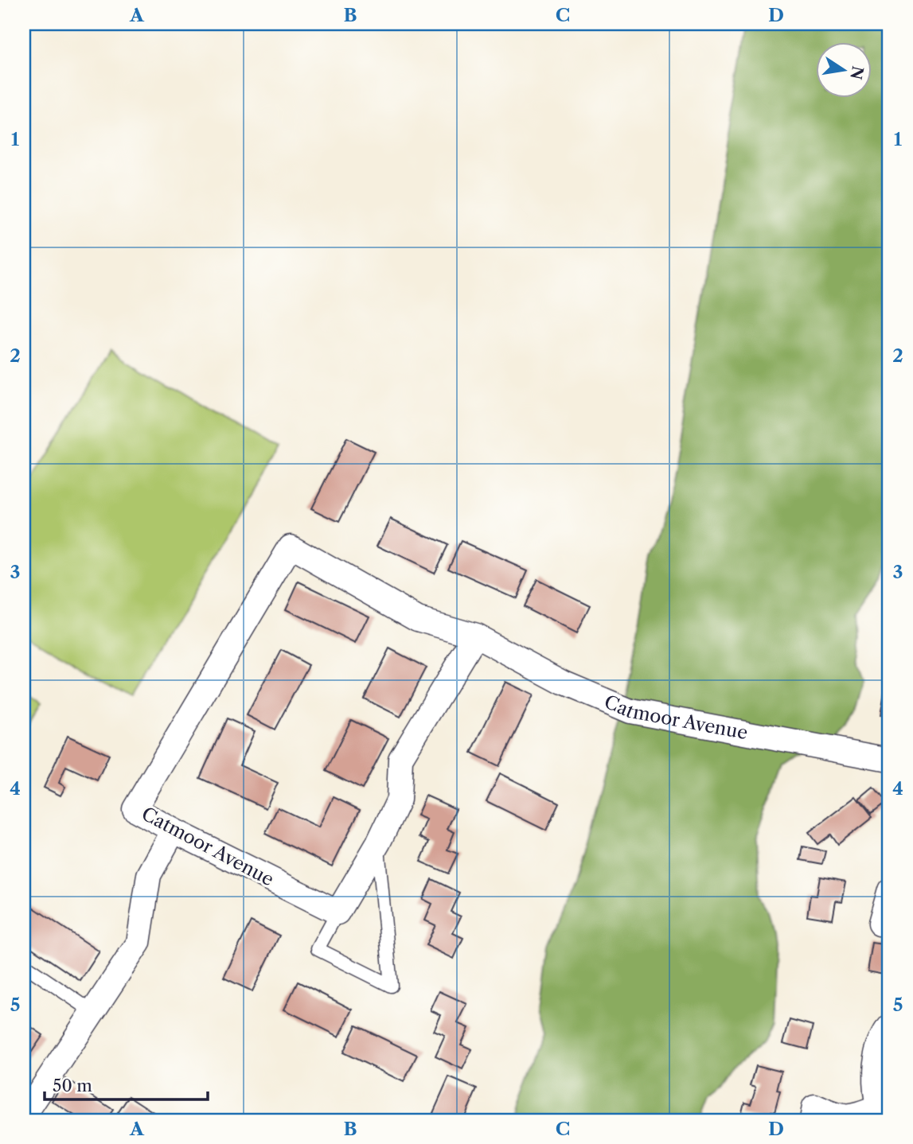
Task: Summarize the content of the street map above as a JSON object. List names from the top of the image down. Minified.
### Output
{"streets":{"street":["Catmoor Avenue"]},"scale_bar":"50 m","north":"right","grid":{"columns":["A","B","C","D"],"rows":["1","2","3","4","5"]}}
